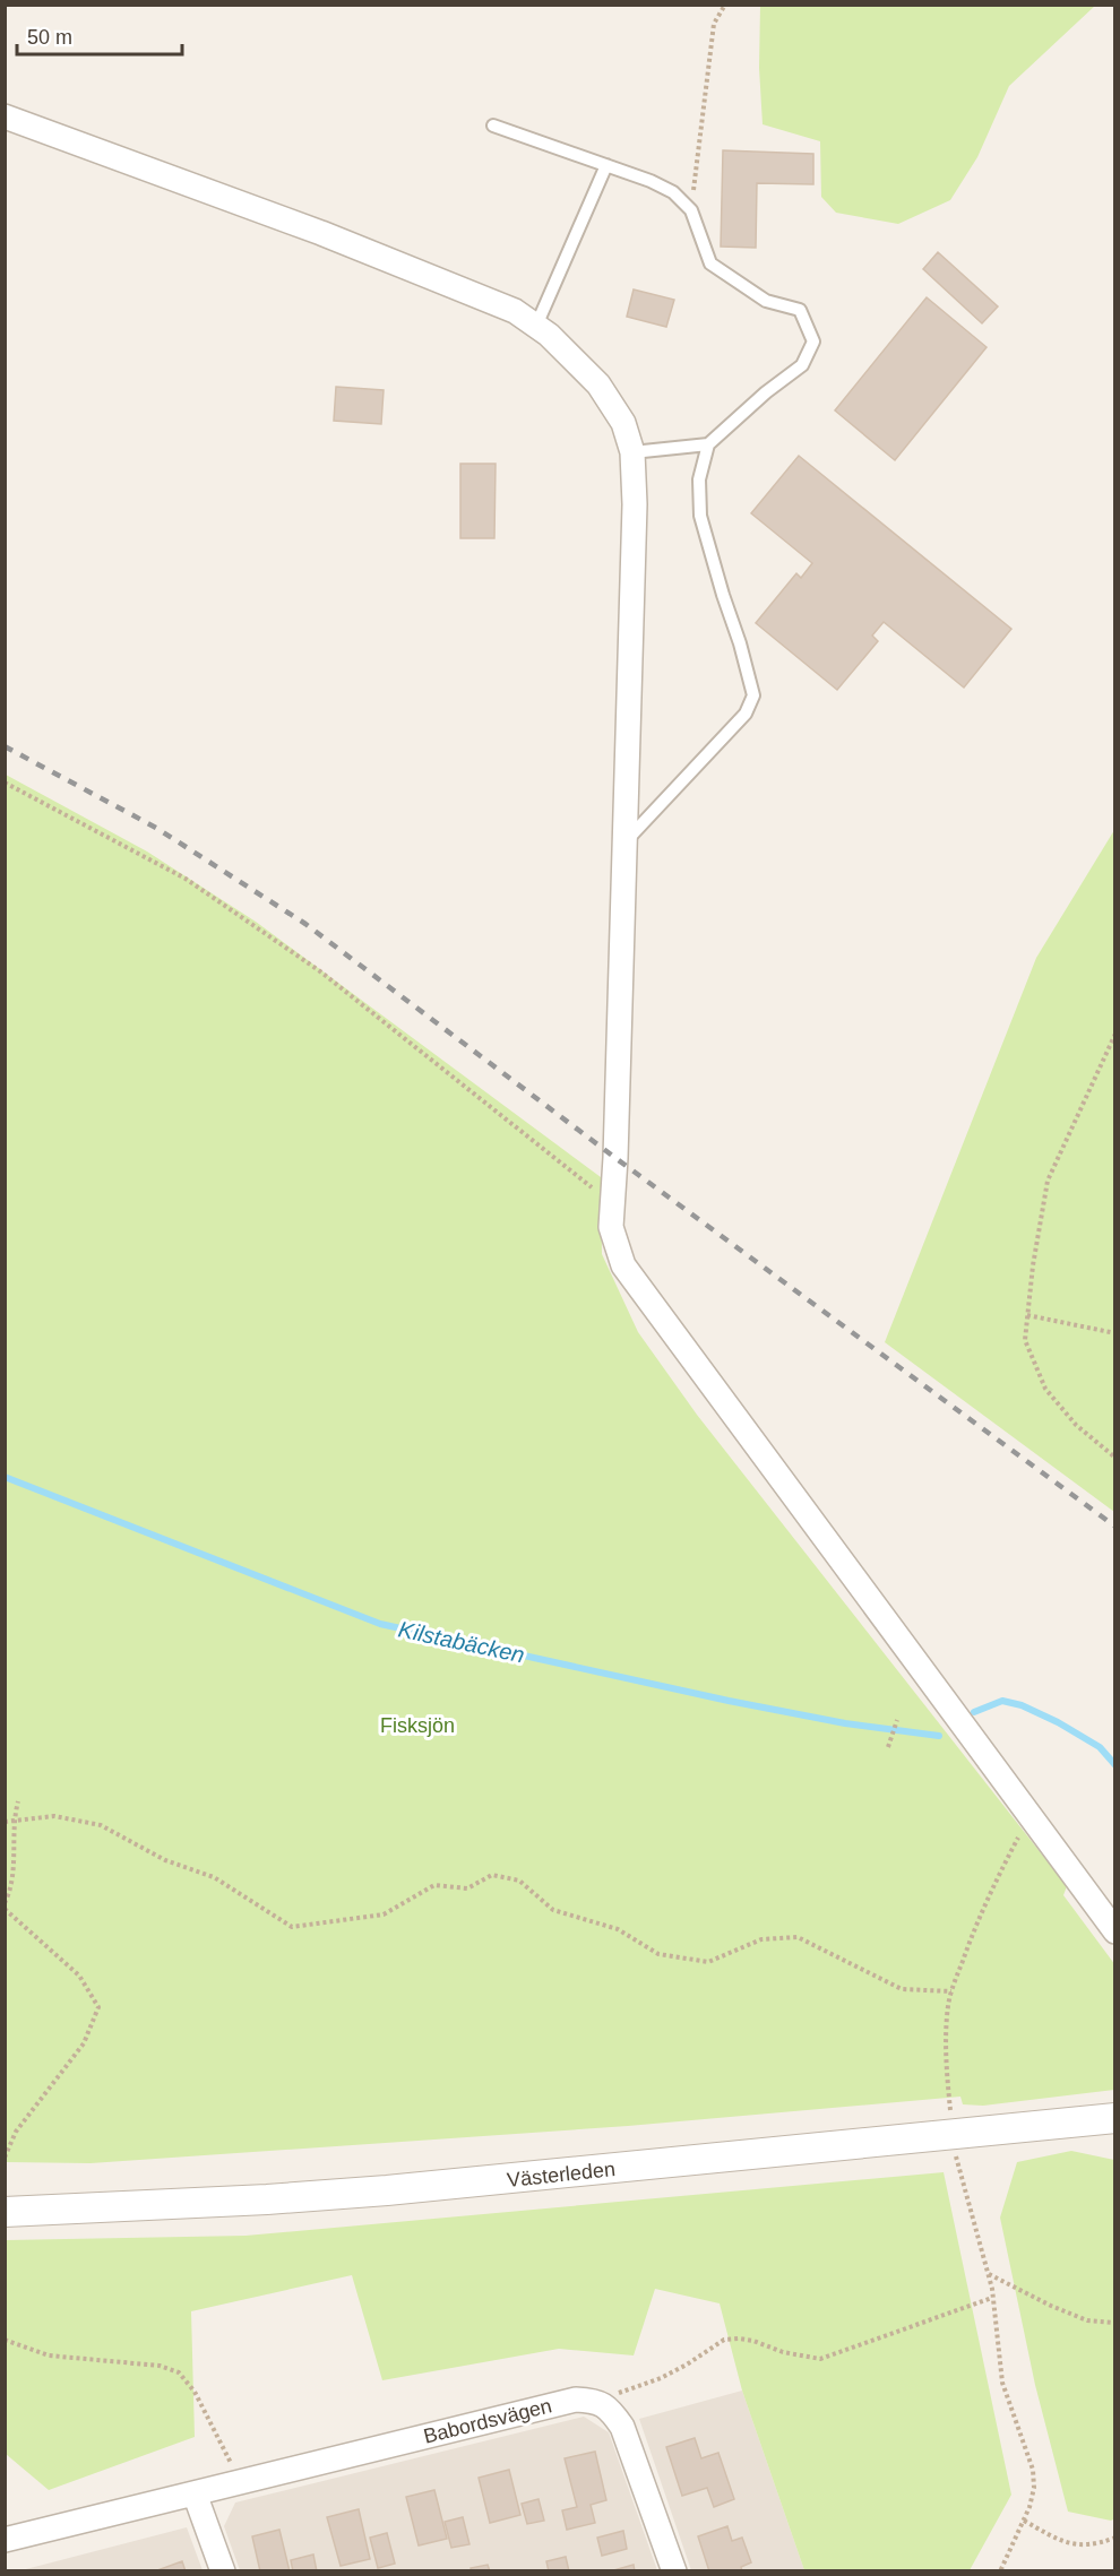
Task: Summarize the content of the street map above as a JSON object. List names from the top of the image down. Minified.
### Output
{"streets":{"street":["Västerleden","Babordsvägen"]},"water":["Kilstabäcken"],"parks":["Fisksjön"],"scale_bar":"50 m"}
